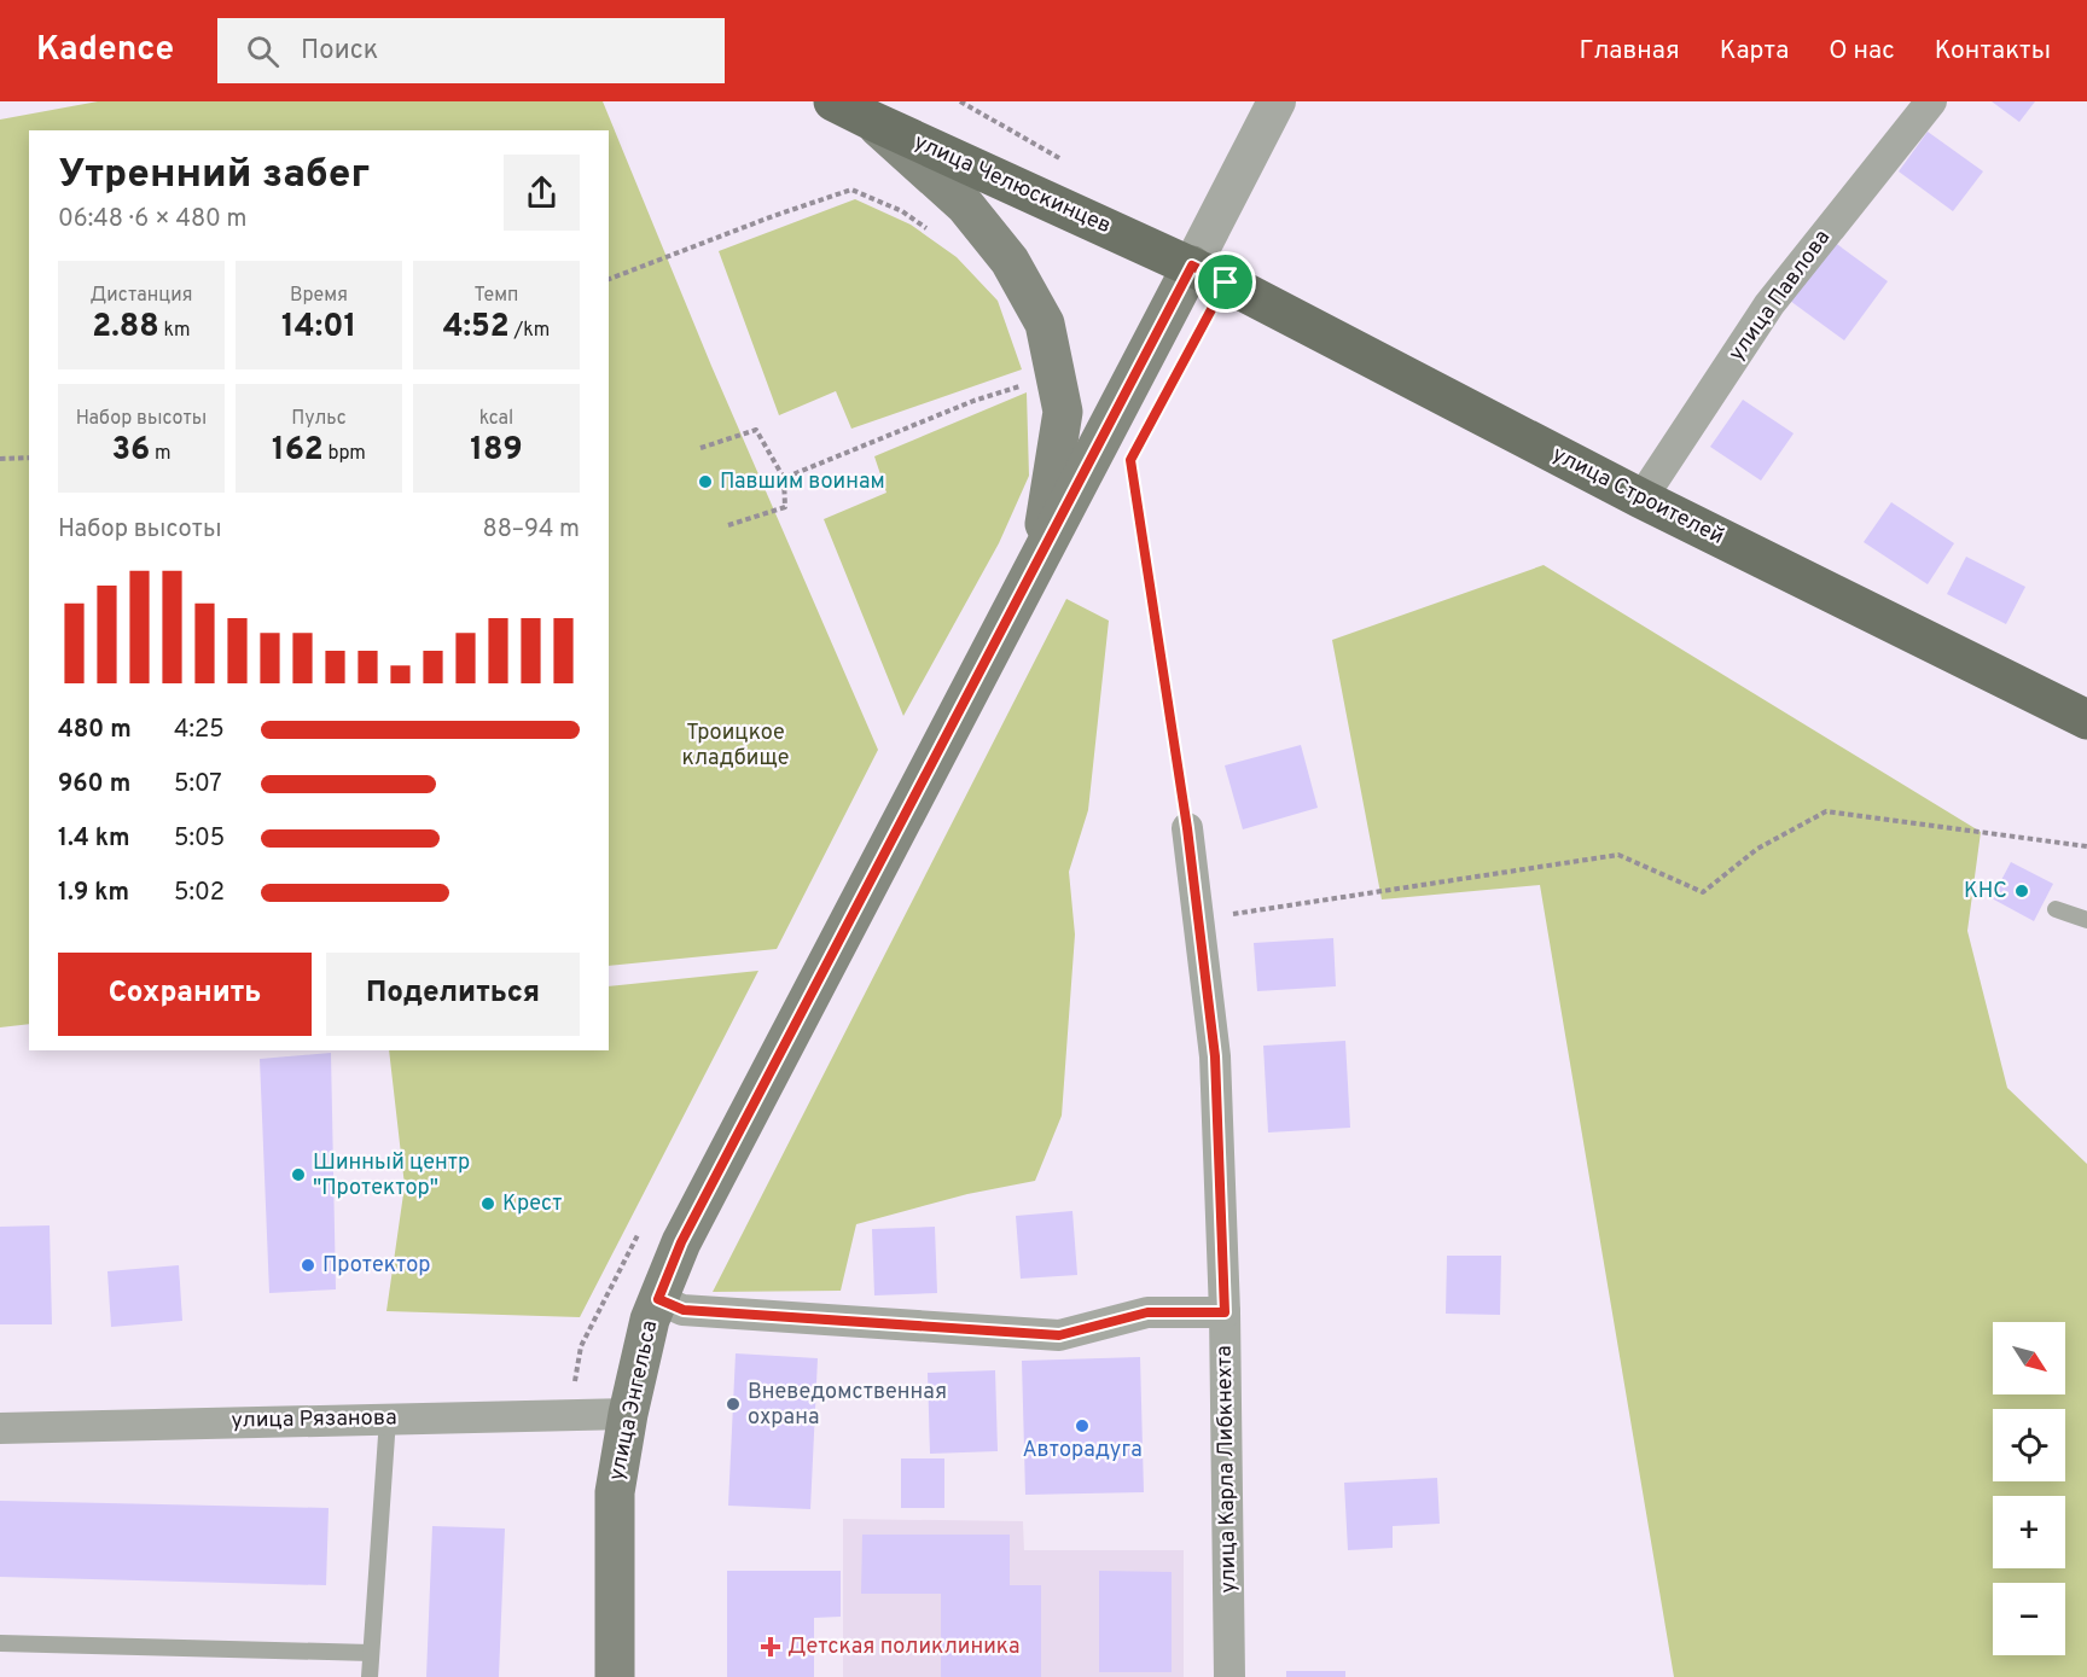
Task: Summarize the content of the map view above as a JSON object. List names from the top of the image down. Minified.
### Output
{"streets":{"main road":["улица Челюскинцев","улица Строителей","улица Энгельса"],"street":["улица Павлова","улица Рязанова","улица Карла Либкнехта"]},"crossings":[["улица Челюскинцев","улица Строителей"],["улица Челюскинцев","улица Энгельса"],["улица Павлова","улица Строителей"],["улица Строителей","улица Энгельса"],["улица Энгельса","улица Рязанова"]],"parks":["Троицкое кладбище"],"places":{"other":["Павшим воинам","КНС","Шинный центр \"Протектор\"","Крест","Протектор","Вневедомственная охрана","Авторадуга"],"health":["Детская поликлиника"]},"north":"bottom right","page":{"header":"Kadence","search":"Поиск","nav":["Главная","Карта","О нас","Контакты"],"heading":["Утренний забег","06:48 · 6 × 480 m"],"stats":[["Дистанция","2.88 km"],["Время","14:01"],["Темп","4:52 /km"],["Набор высоты","36 m"],["Пульс","162 bpm"],["kcal","189"]],"chart":["Набор высоты","88–94 m"],"list":[{"name":"480 m","note":"4:25"},{"name":"960 m","note":"5:07"},{"name":"1.4 km","note":"5:05"},{"name":"1.9 km","note":"5:02"}],"buttons":["Сохранить","Поделиться"],"map_buttons":["+","−"]}}
